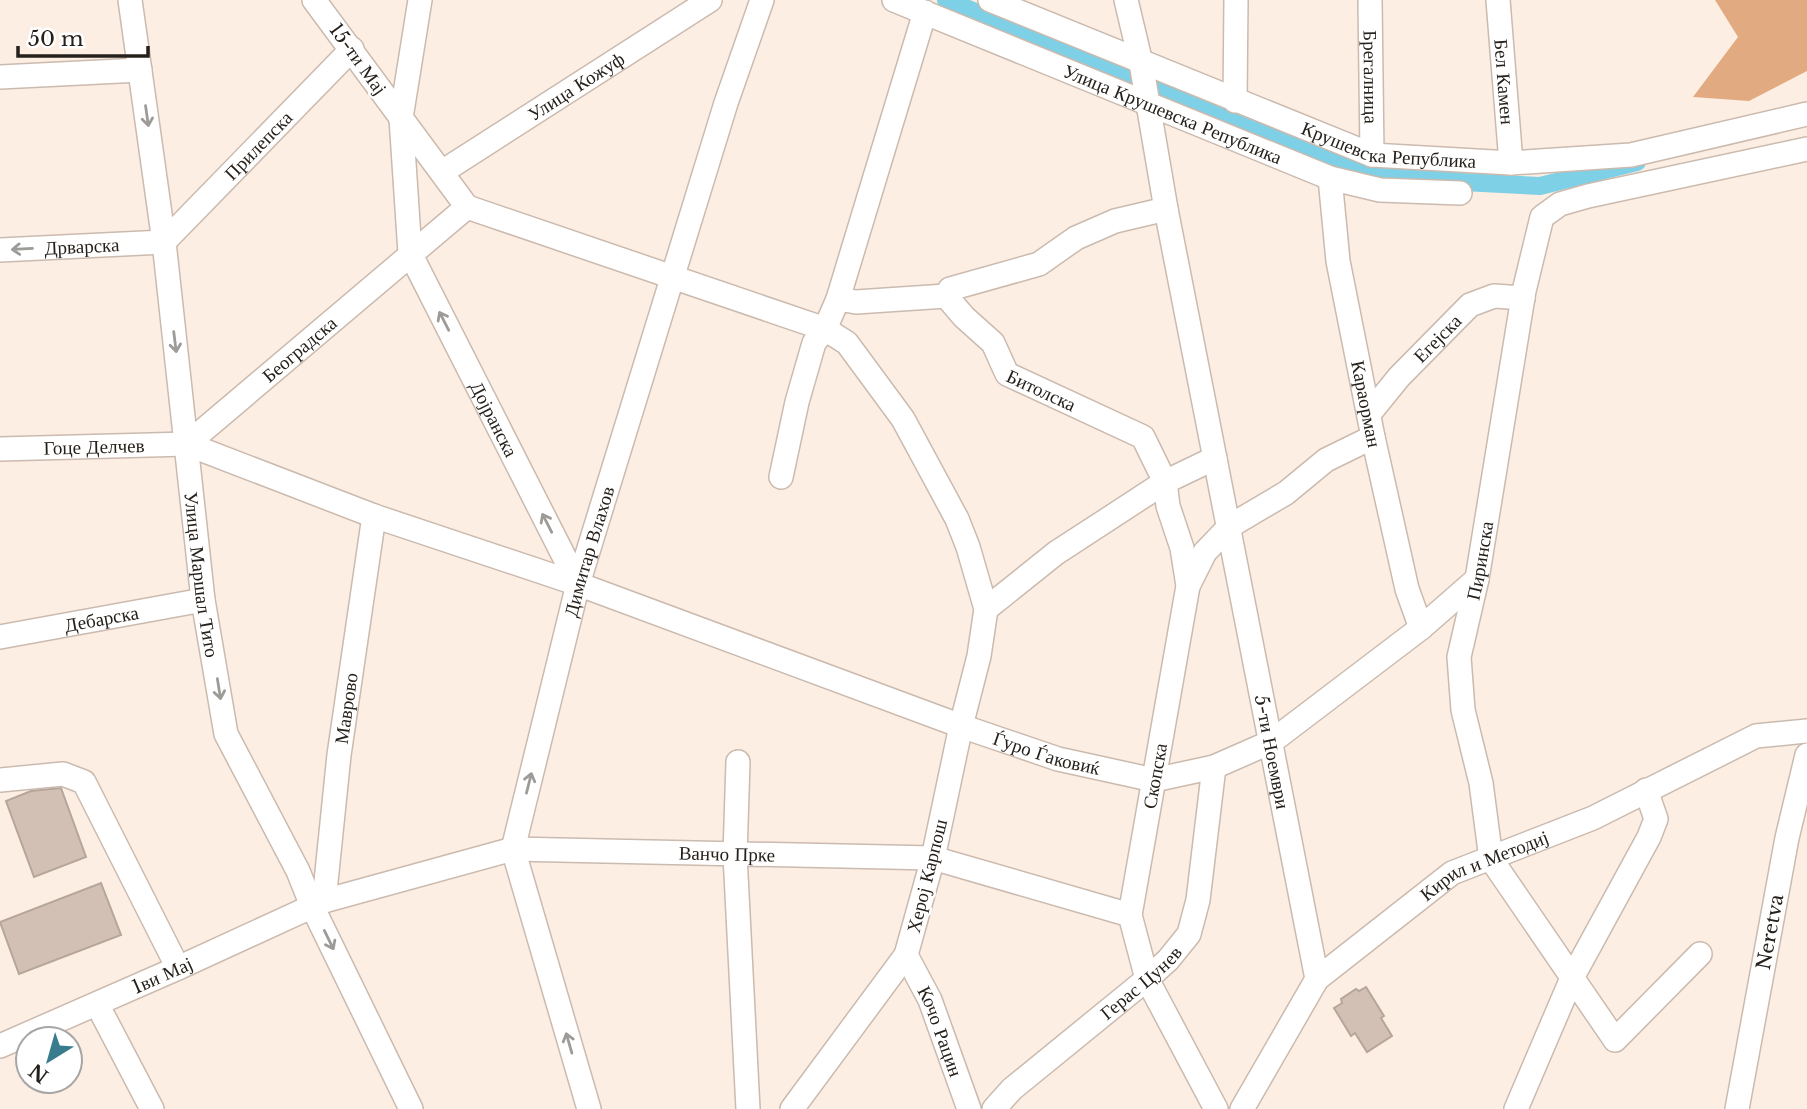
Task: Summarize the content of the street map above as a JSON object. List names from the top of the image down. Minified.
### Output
{"streets":{"street":["15-ти Мај","Брегалница","Бел Камен","Улица Кожуф","Улица Крушевска Република","Крушевска Република","Прилепска","Дрварска","Егејска","Београдска","Битолска","Караорман","Дојранска","Гоце Делчев","Димитар Влахов","Пиринска","Улица Маршал Тито","Дебарска","Маврово","Ѓуро Ѓаковиќ","5-ти Ноември","Скопска","Ванчо Прке","Кирил и Методиј","Херој Карпош","Neretva","1ви Мај","Герас Цунев","Кочо Рацин"]},"crossings":[["15-ти Мај","Улица Кожуф"],["15-ти Мај","Прилепска"],["15-ти Мај","Београдска"],["Брегалница","Крушевска Република"],["Бел Камен","Крушевска Република"],["Улица Крушевска Република","Караорман"],["Прилепска","Дрварска"],["Прилепска","Улица Маршал Тито"],["Дрварска","Улица Маршал Тито"],["Егејска","Караорман"],["Егејска","Пиринска"],["Егејска","5-ти Ноември"],["Егејска","Скопска"],["Београдска","Дојранска"],["Београдска","Гоце Делчев"],["Београдска","Улица Маршал Тито"],["Београдска","Ѓуро Ѓаковиќ"],["Битолска","Скопска"],["Караорман","Ѓуро Ѓаковиќ"],["Дојранска","Димитар Влахов"],["Дојранска","Ѓуро Ѓаковиќ"],["Гоце Делчев","Улица Маршал Тито"],["Гоце Делчев","Ѓуро Ѓаковиќ"],["Димитар Влахов","Ѓуро Ѓаковиќ"],["Димитар Влахов","Ванчо Прке"],["Пиринска","Ѓуро Ѓаковиќ"],["Пиринска","Кирил и Методиј"],["Улица Маршал Тито","Дебарска"],["Улица Маршал Тито","Маврово"],["Улица Маршал Тито","Ѓуро Ѓаковиќ"],["Улица Маршал Тито","Ванчо Прке"],["Улица Маршал Тито","1ви Мај"],["Маврово","Ѓуро Ѓаковиќ"],["Маврово","Ванчо Прке"],["Маврово","1ви Мај"],["Ѓуро Ѓаковиќ","5-ти Ноември"],["Ѓуро Ѓаковиќ","Скопска"],["Ѓуро Ѓаковиќ","Херој Карпош"],["Ѓуро Ѓаковиќ","Герас Цунев"],["5-ти Ноември","Кирил и Методиј"],["Скопска","Ванчо Прке"],["Скопска","Герас Цунев"],["Ванчо Прке","Херој Карпош"],["Ванчо Прке","1ви Мај"],["Херој Карпош","Кочо Рацин"]],"one_way":["Дојранска","Улица Маршал Тито"],"scale_bar":"50 m","north":"bottom left"}
